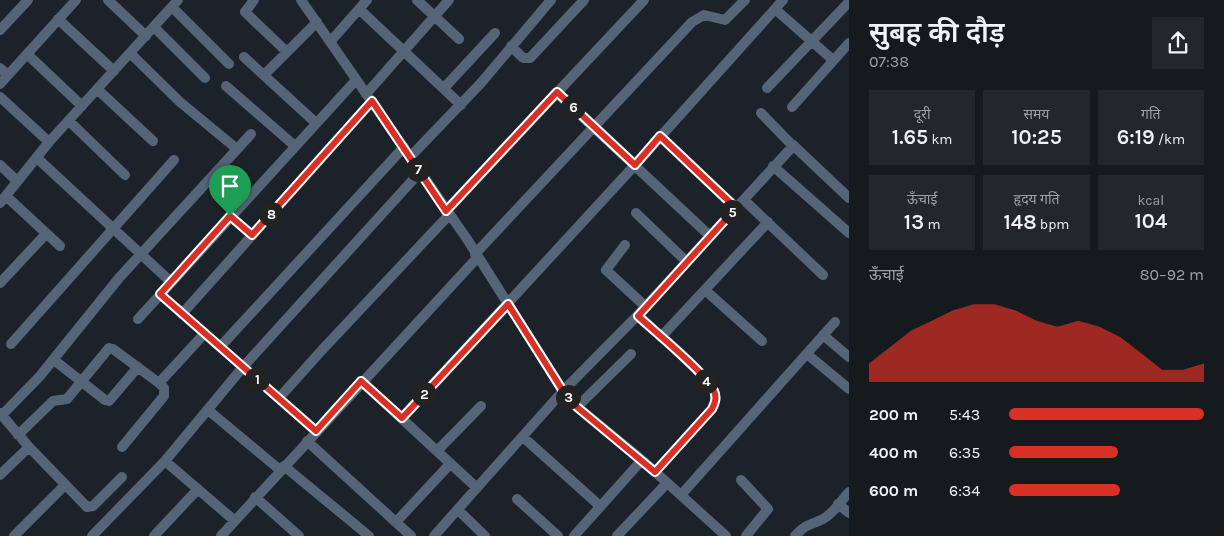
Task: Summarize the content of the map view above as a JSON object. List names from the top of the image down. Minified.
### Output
{"page":{"heading":["सुबह की दौड़","07:38"],"stats":[["दूरी","1.65 km"],["समय","10:25"],["गति","6:19 /km"],["ऊँचाई","13 m"],["हृदय गति","148 bpm"],["kcal","104"]],"pins":["6","7","5","8","1","4","2","3"],"chart":["ऊँचाई","80–92 m"],"list":[{"name":"200 m","note":"5:43"},{"name":"400 m","note":"6:35"},{"name":"600 m","note":"6:34"}]}}
